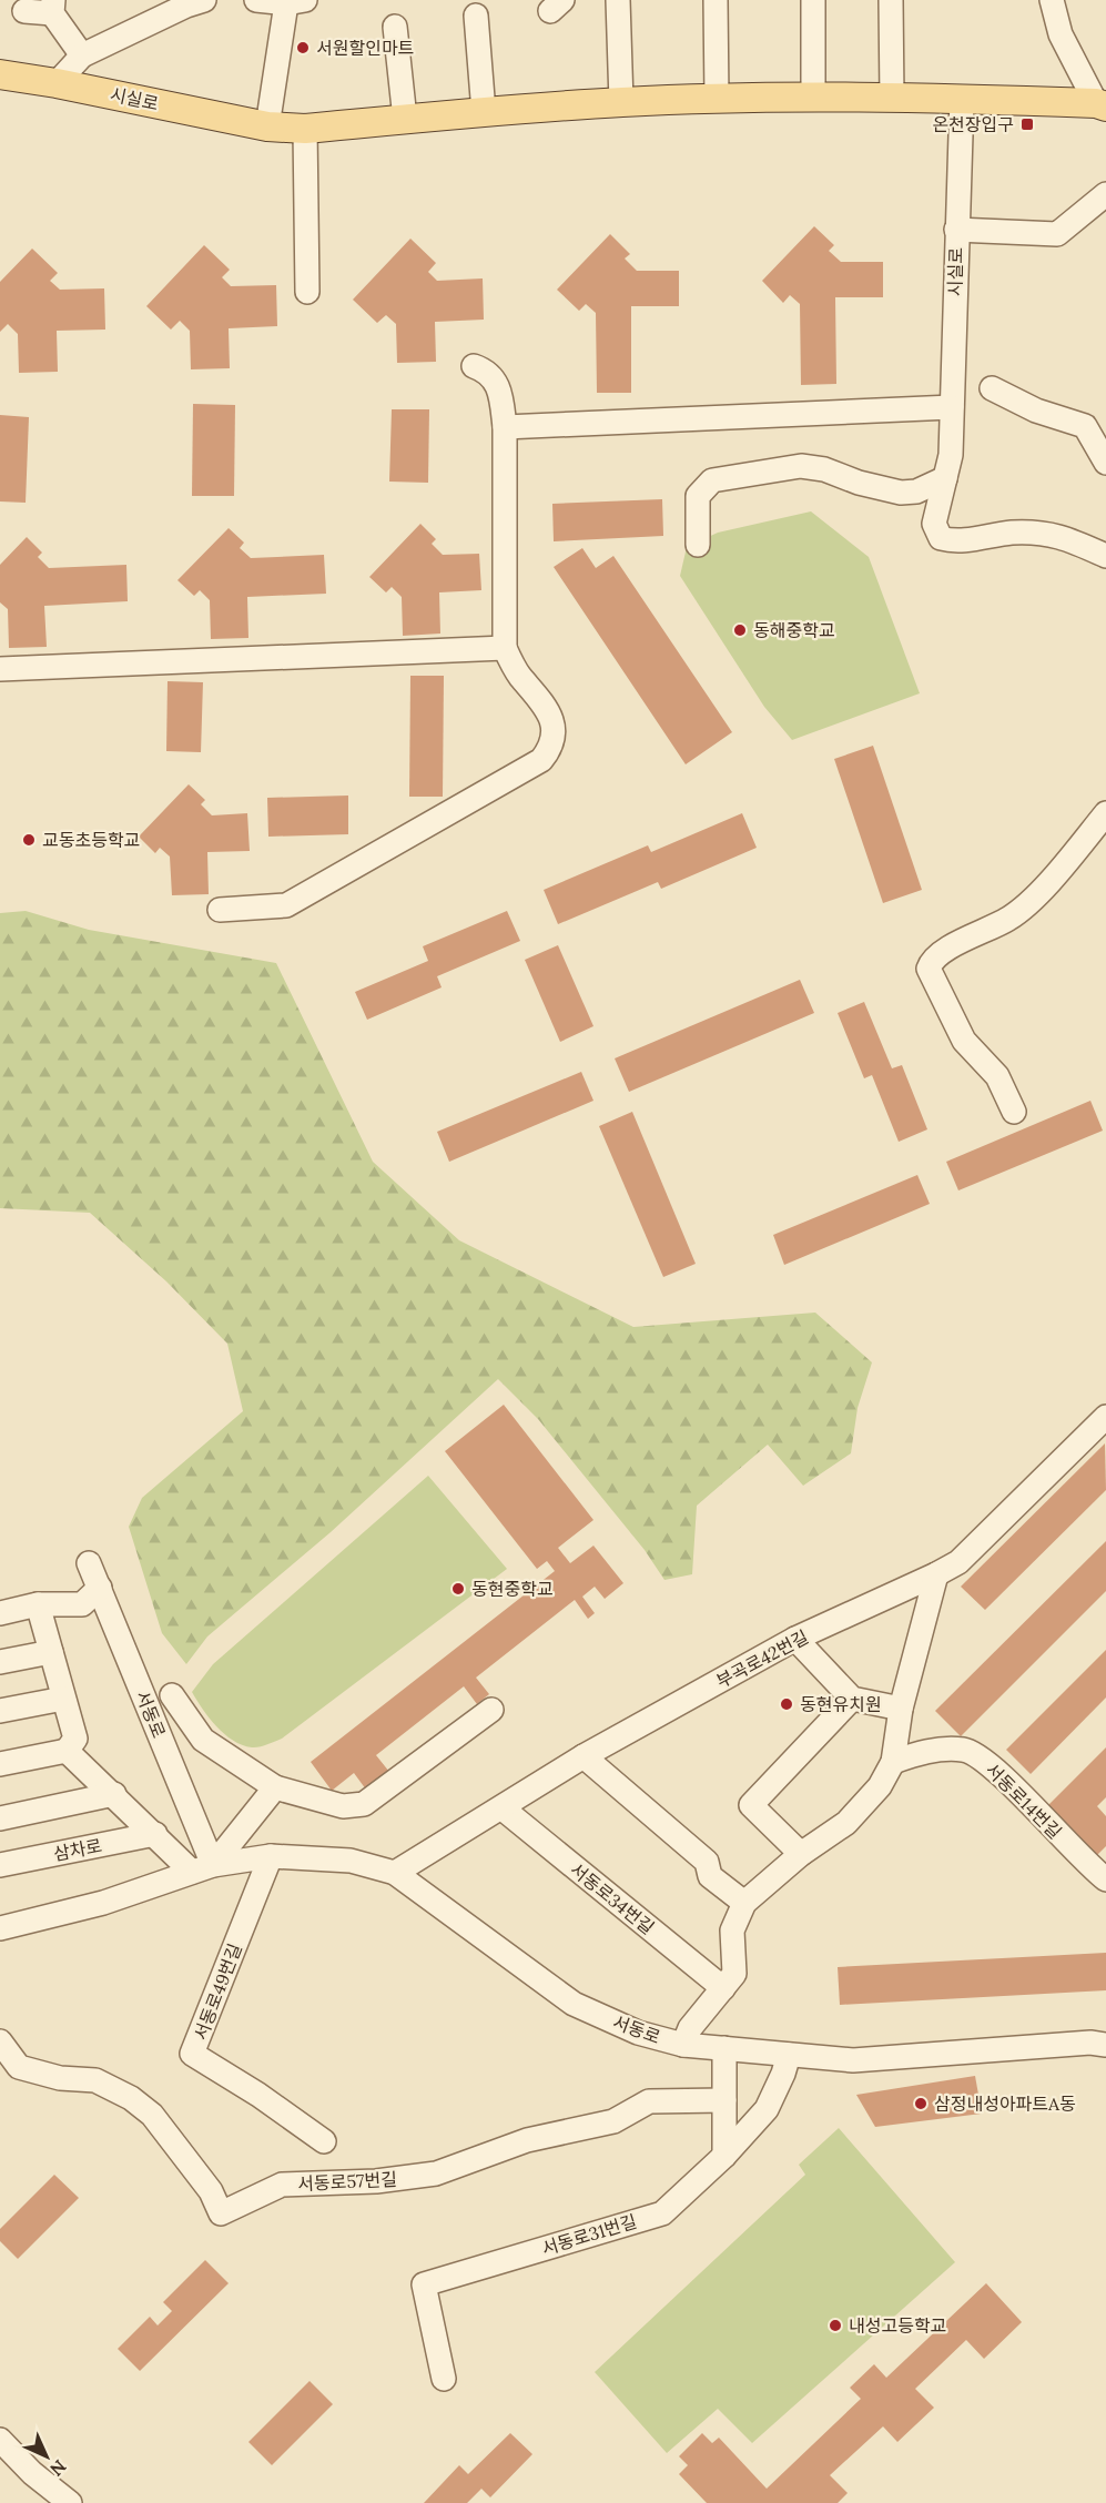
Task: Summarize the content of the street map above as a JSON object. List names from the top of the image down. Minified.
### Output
{"streets":{"main road":["시실로"],"street":["부곡로42번길","서동로","서동로14번길","삼차로","서동로34번길","서동로49번길","서동로57번길","서동로31번길"]},"crossings":[["부곡로42번길","서동로"],["부곡로42번길","서동로34번길"],["서동로","서동로49번길"]],"places":{"other":["서원할인마트","동해중학교","교동초등학교","동현중학교","동현유치원","삼정내성아파트A동","내성고등학교"],"transit":["온천장입구"]},"north":"bottom right"}
